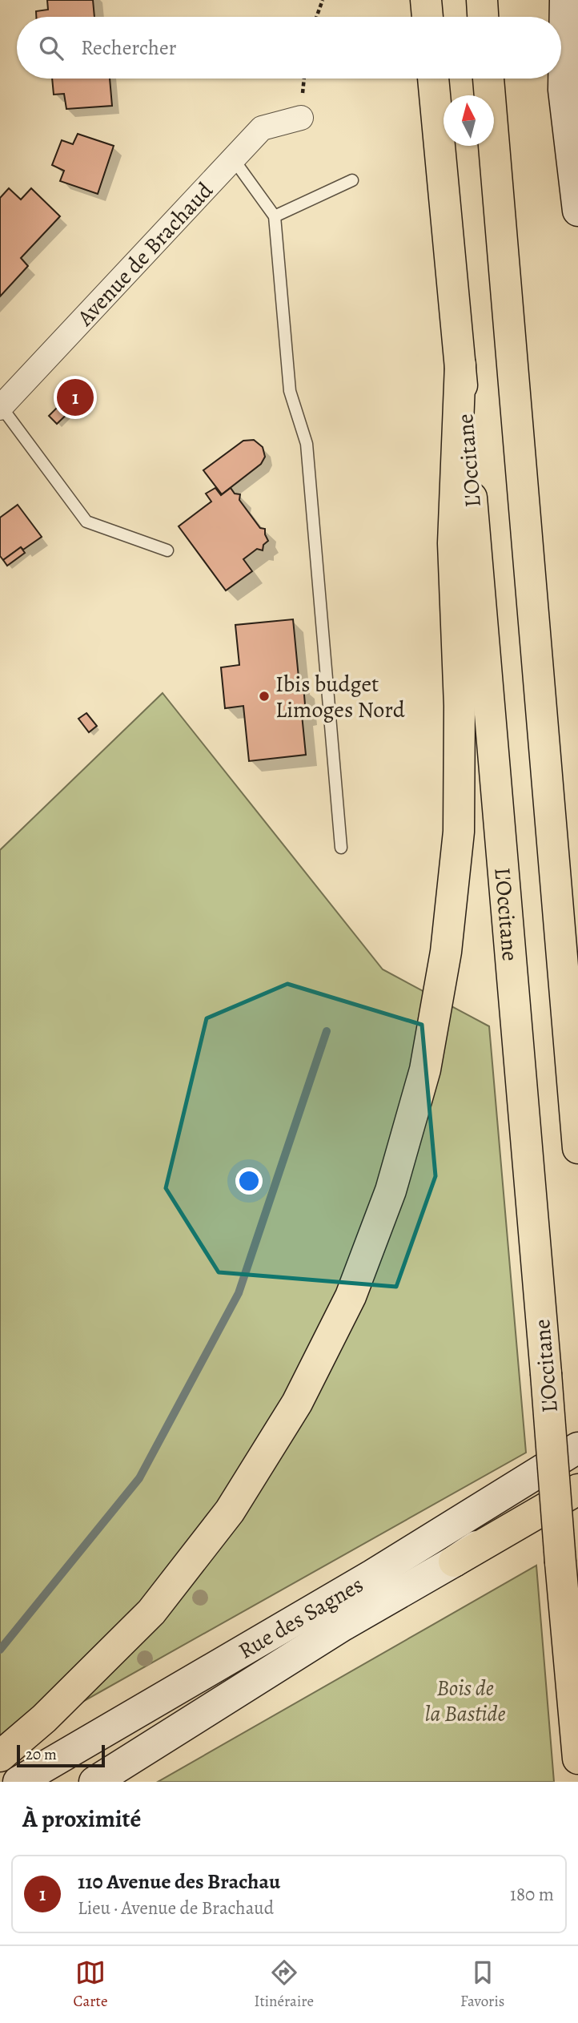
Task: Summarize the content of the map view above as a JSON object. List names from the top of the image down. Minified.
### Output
{"streets":{"highway":["L'Occitane"],"street":["Avenue de Brachaud","Rue des Sagnes"]},"parks":["Bois de la Bastide"],"places":["Ibis budget Limoges Nord"],"scale_bar":"20 m","north":"top","page":{"search":"Rechercher","pins":"1","scale":"20 m","heading":"À proximité","list":[{"mark":"1","name":"110 Avenue des Brachau","note":"Lieu · Avenue de Brachaud","value":"180 m"}],"nav":["Carte","Itinéraire","Favoris"]}}
